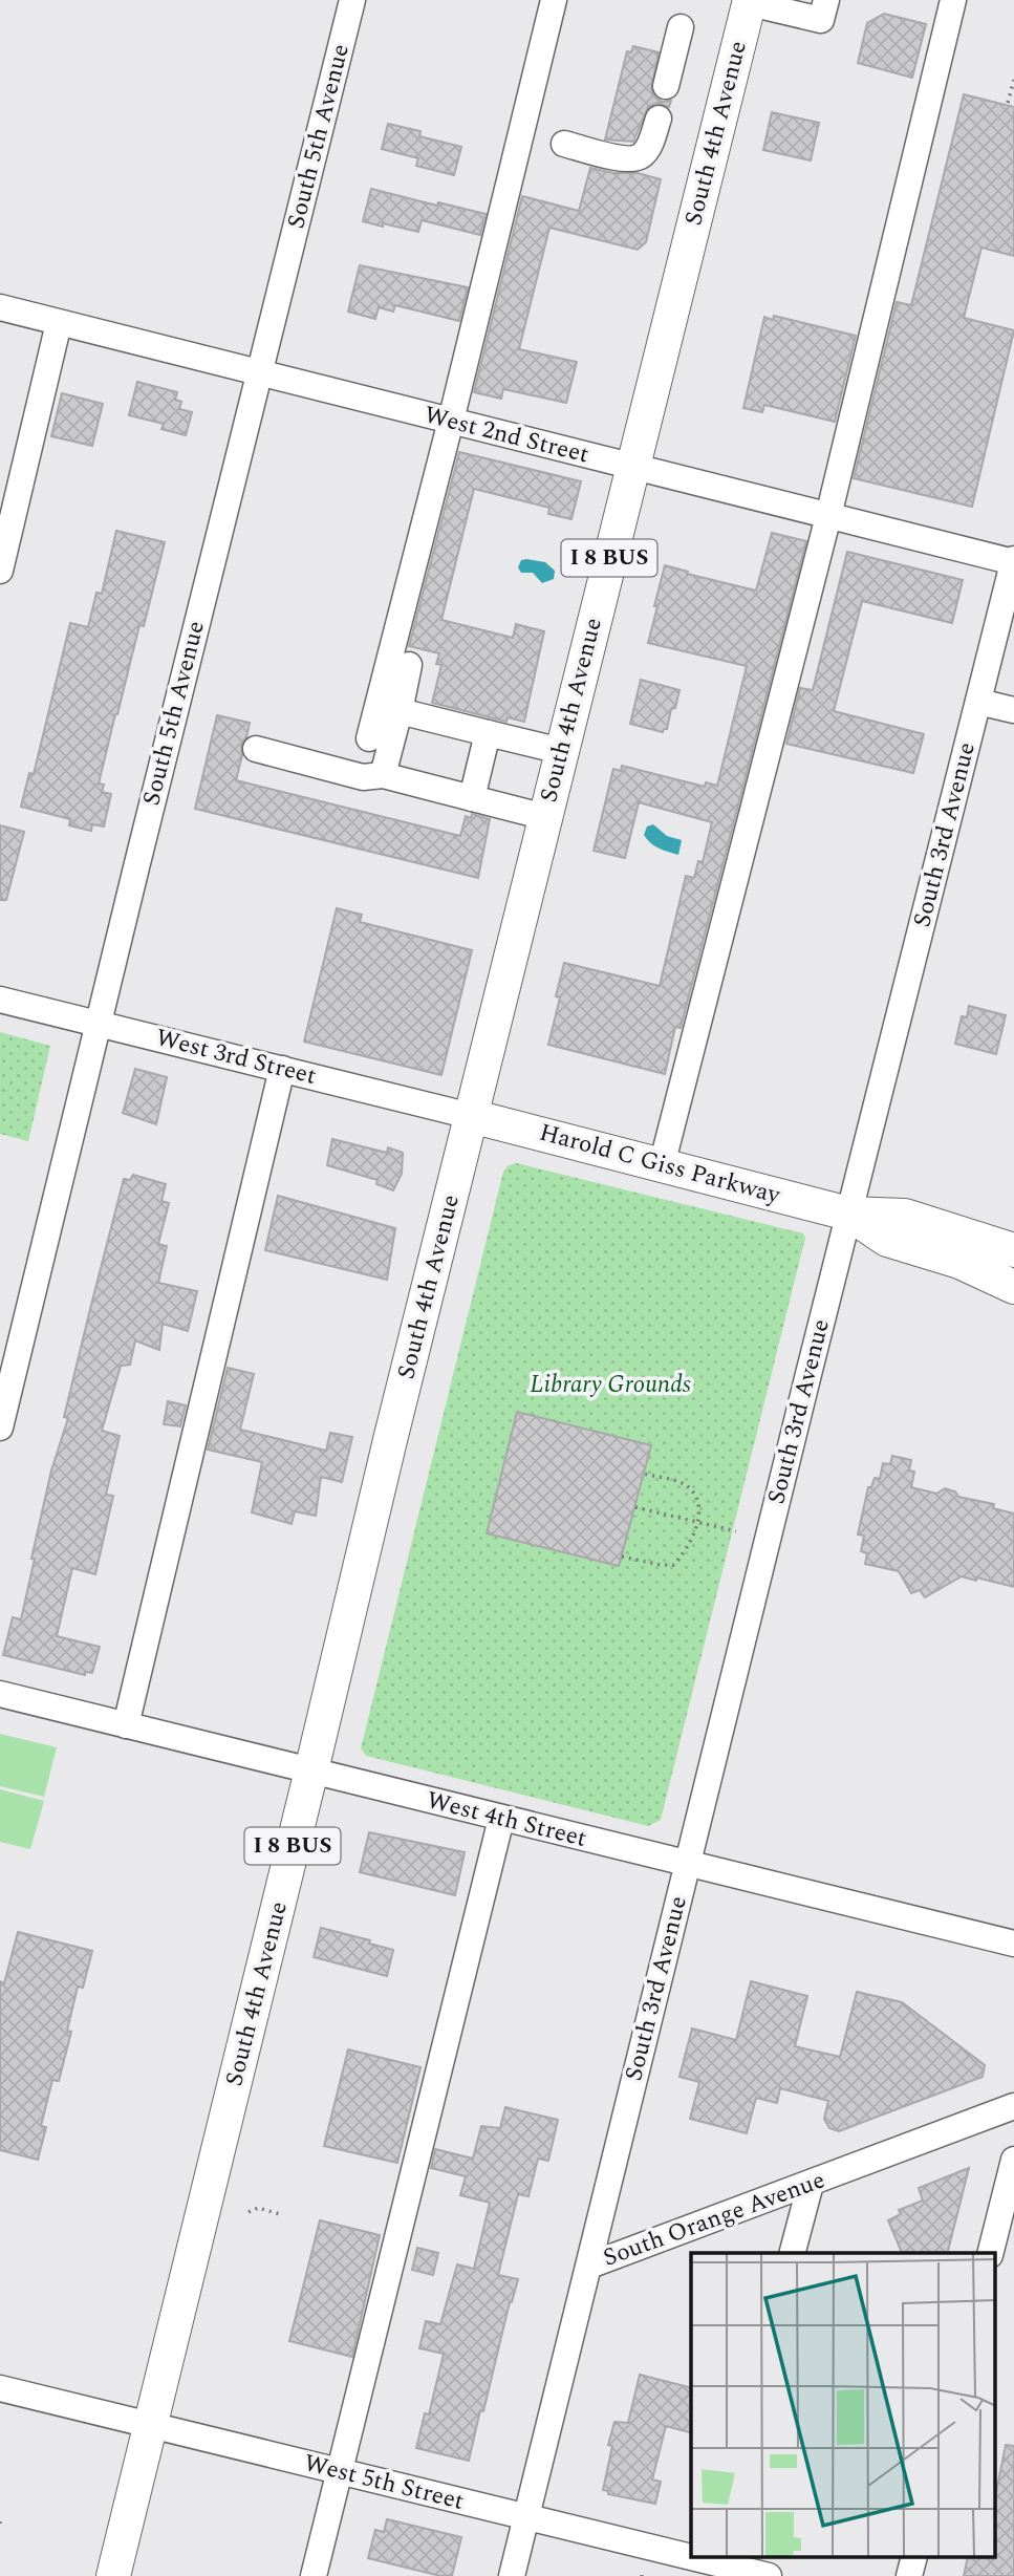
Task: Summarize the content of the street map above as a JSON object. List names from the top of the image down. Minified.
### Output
{"streets":{"main road":["South 4th Avenue","I 8 BUS","Harold C Giss Parkway"],"street":["South 5th Avenue","West 2nd Street","South 3rd Avenue","West 3rd Street","West 4th Street","South Orange Avenue","West 5th Street"]},"crossings":[["South 4th Avenue","West 2nd Street"],["South 4th Avenue","West 3rd Street"],["South 4th Avenue","Harold C Giss Parkway"],["South 4th Avenue","West 4th Street"],["South 4th Avenue","West 5th Street"],["South 5th Avenue","West 2nd Street"],["South 5th Avenue","West 3rd Street"],["West 2nd Street","South 3rd Avenue"],["South 3rd Avenue","Harold C Giss Parkway"],["South 3rd Avenue","West 4th Street"],["South 3rd Avenue","South Orange Avenue"],["West 3rd Street","Harold C Giss Parkway"],["South Orange Avenue","West 5th Street"]],"parks":["Library Grounds"]}
